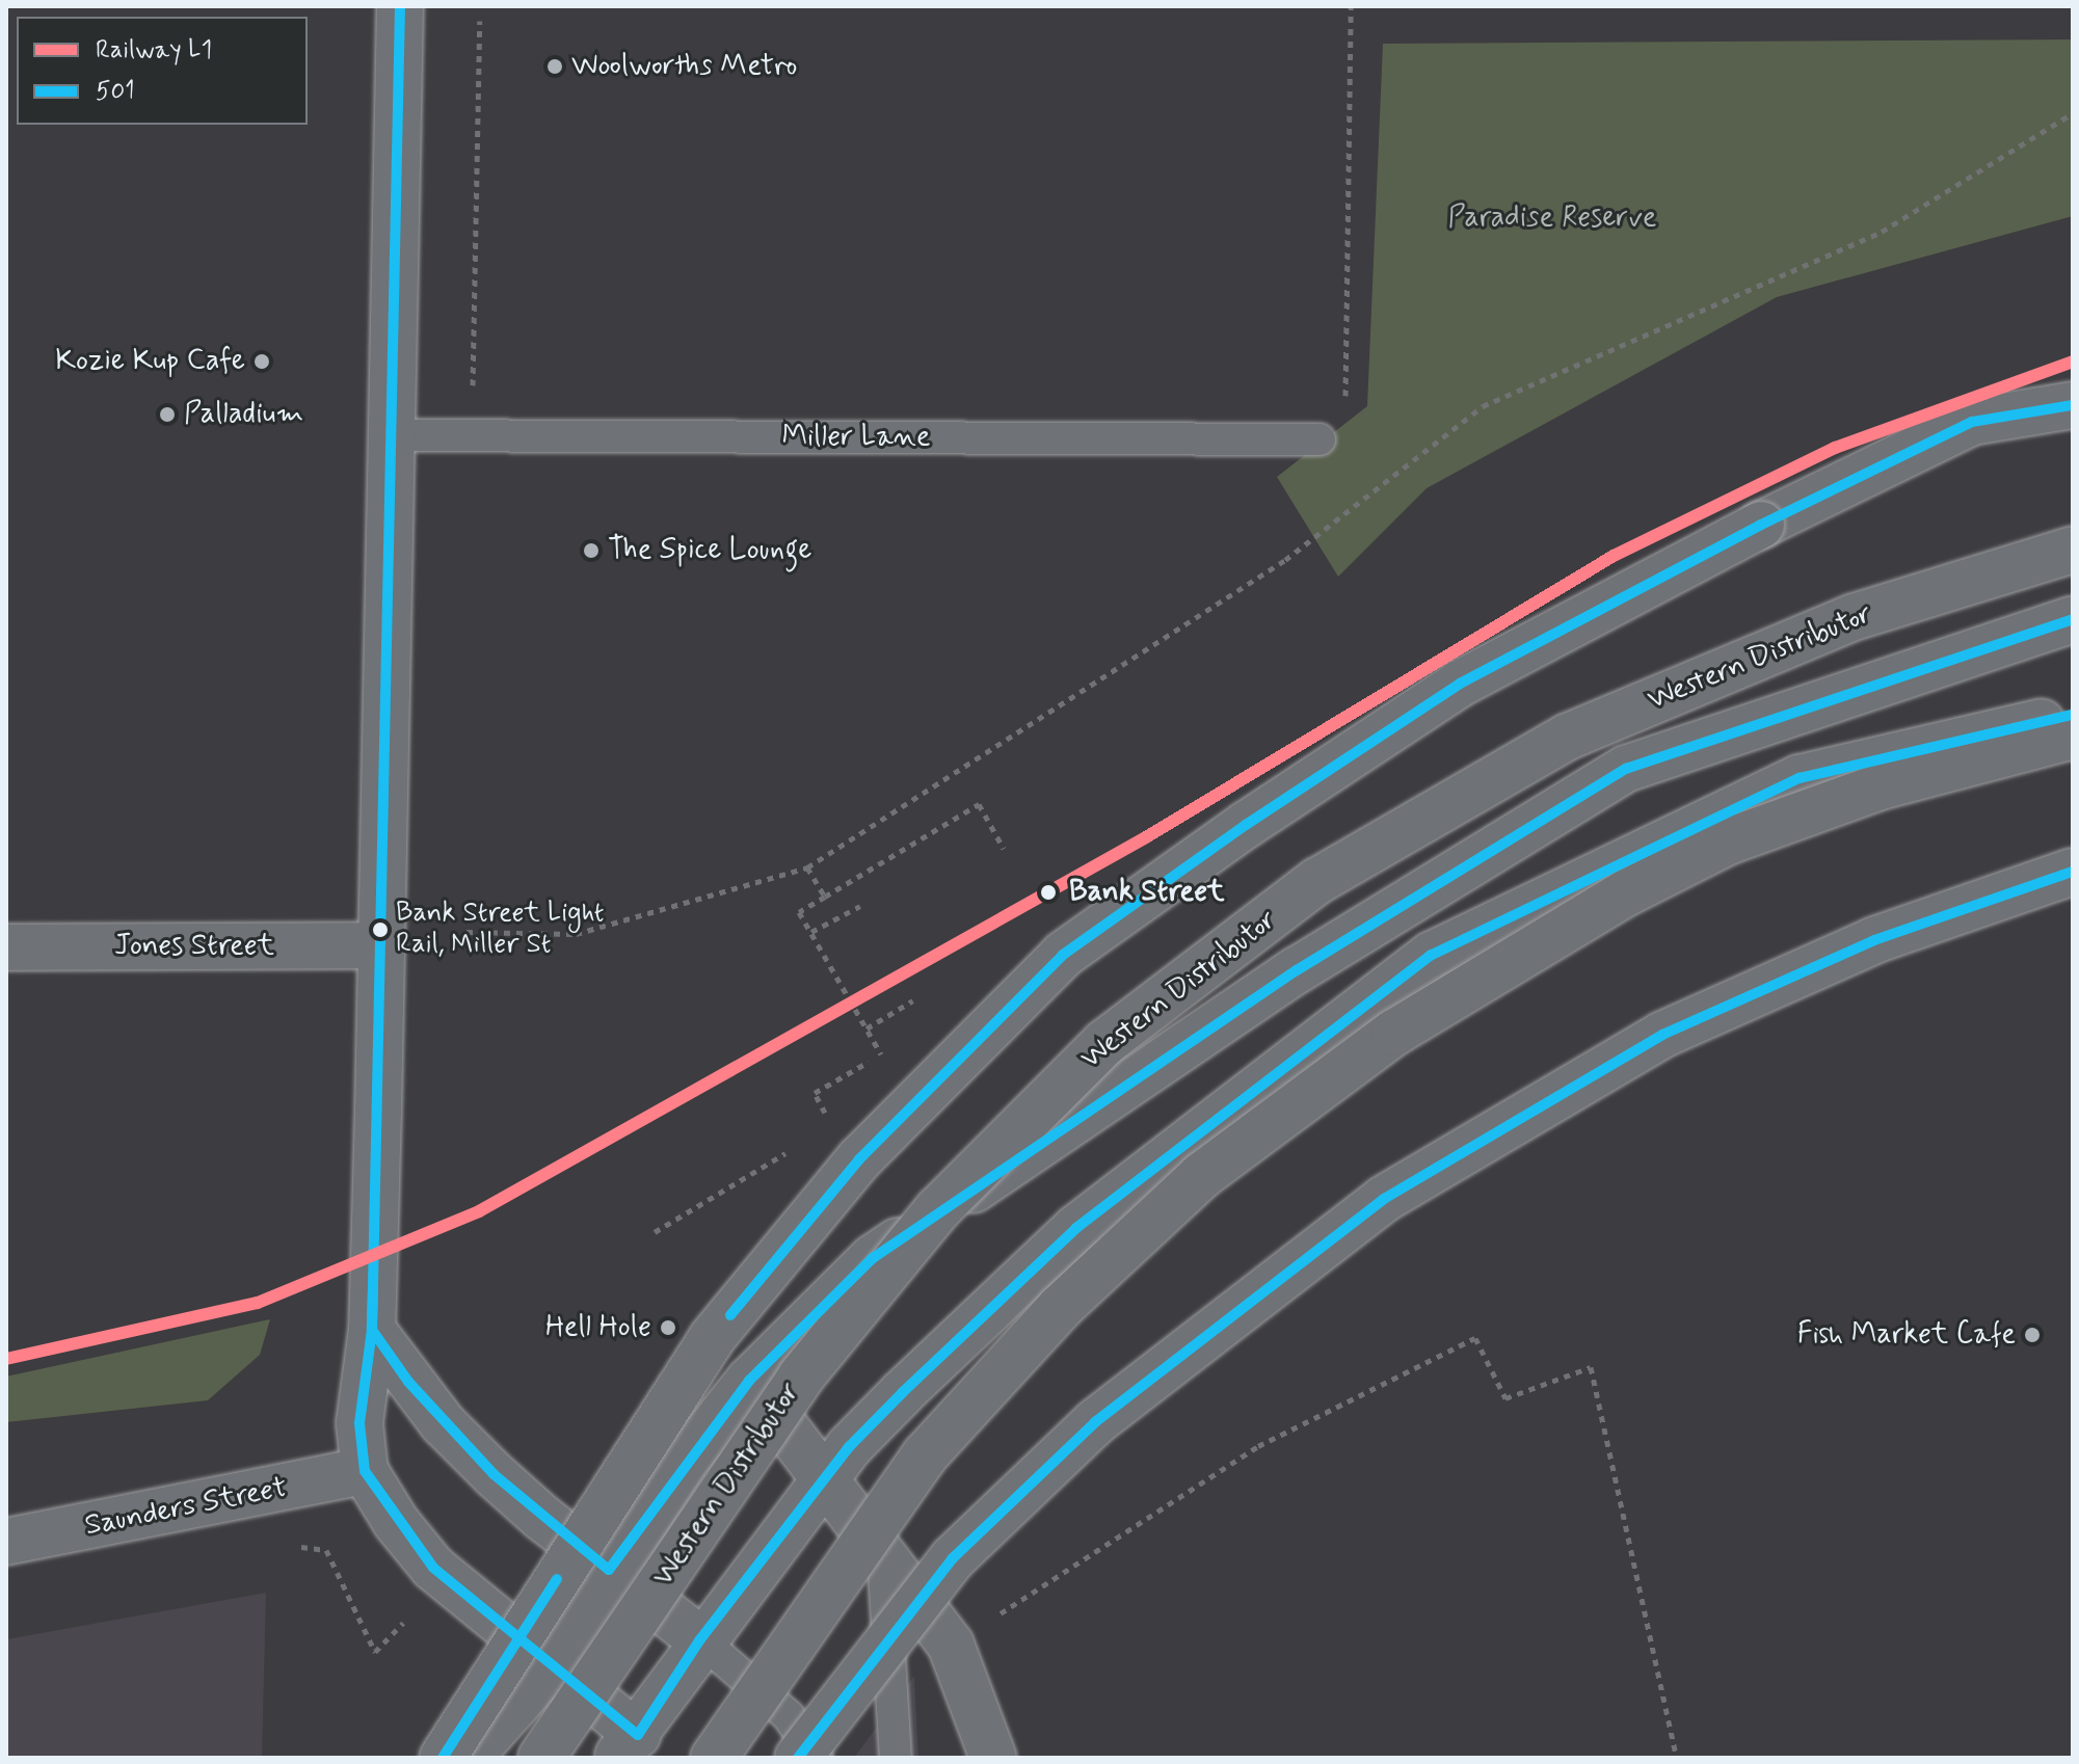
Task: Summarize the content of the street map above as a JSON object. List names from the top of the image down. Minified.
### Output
{"streets":{"main road":["Western Distributor","Jones Street","Saunders Street"],"lane":["Miller Lane"]},"parks":["Paradise Reserve"],"places":["Woolworths Metro","Kozie Kup Cafe","Palladium","The Spice Lounge","Bank Street","Bank Street Light Rail, Miller St","Hell Hole","Fish Market Cafe"],"lines":["transit line 501","rail line L1"],"legend":["Railway L1","501"]}
